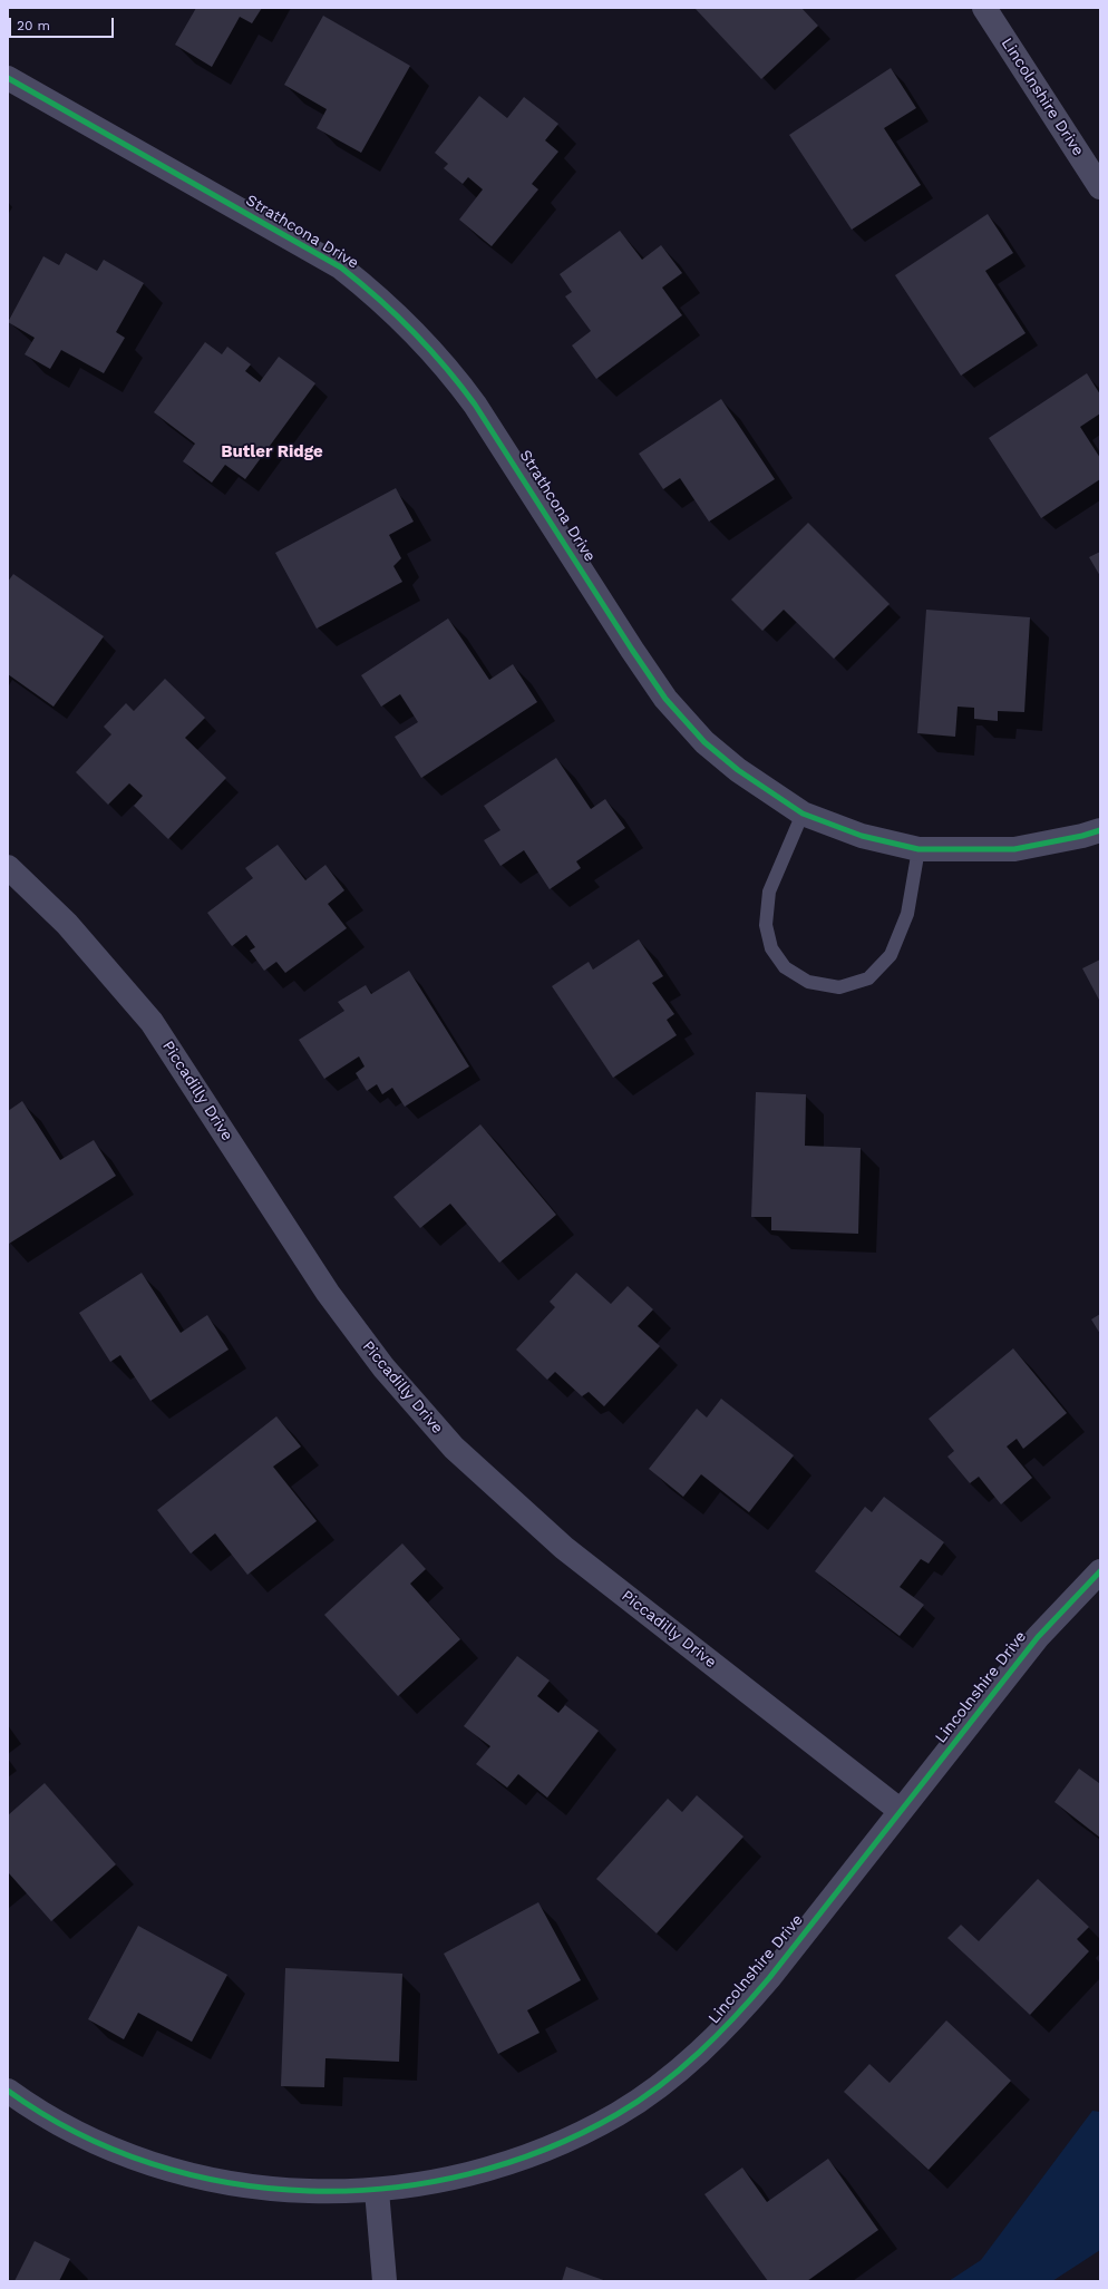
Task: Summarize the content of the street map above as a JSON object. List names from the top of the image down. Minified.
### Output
{"streets":{"street":["Lincolnshire Drive","Strathcona Drive","Piccadilly Drive"]},"crossings":[["Lincolnshire Drive","Piccadilly Drive"]],"districts":["Butler Ridge"],"scale_bar":"20 m"}
